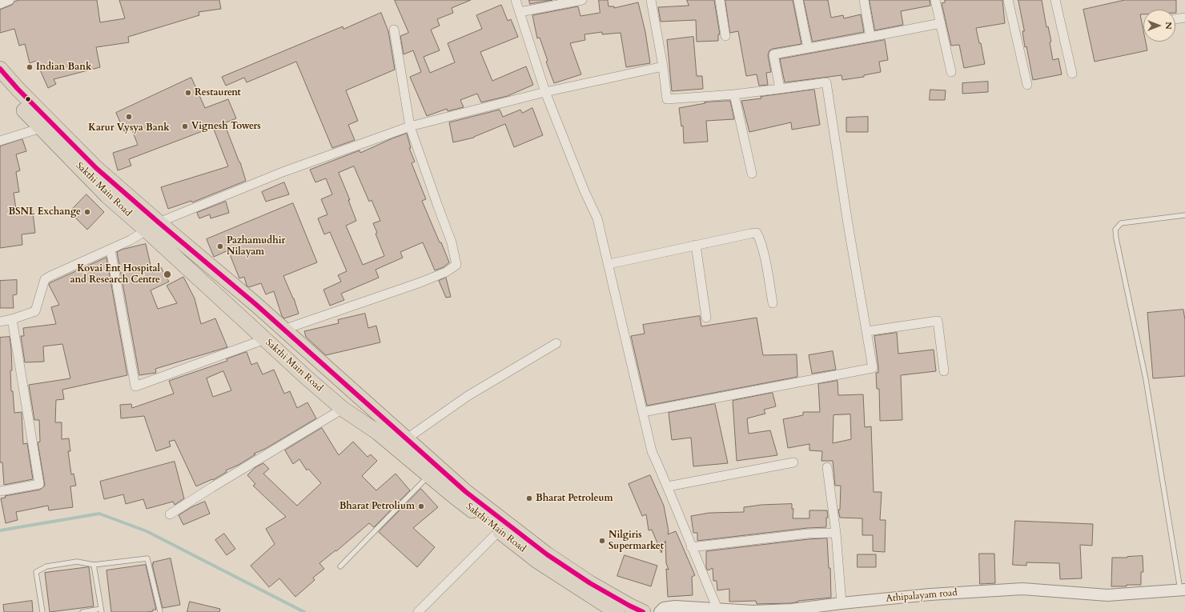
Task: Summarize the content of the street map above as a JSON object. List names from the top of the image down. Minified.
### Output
{"streets":{"highway":["Sakthi Main Road"],"street":["Athipalayam road"]},"places":["Indian Bank","Restaurent","Karur Vysya Bank","Vignesh Towers","BSNL Exchange","Pazhamudhir Nilayam","Kovai Ent Hospital and Research Centre","Bharat Petroleum","Bharat Petrolium","Nilgiris Supermarket"],"north":"right"}
